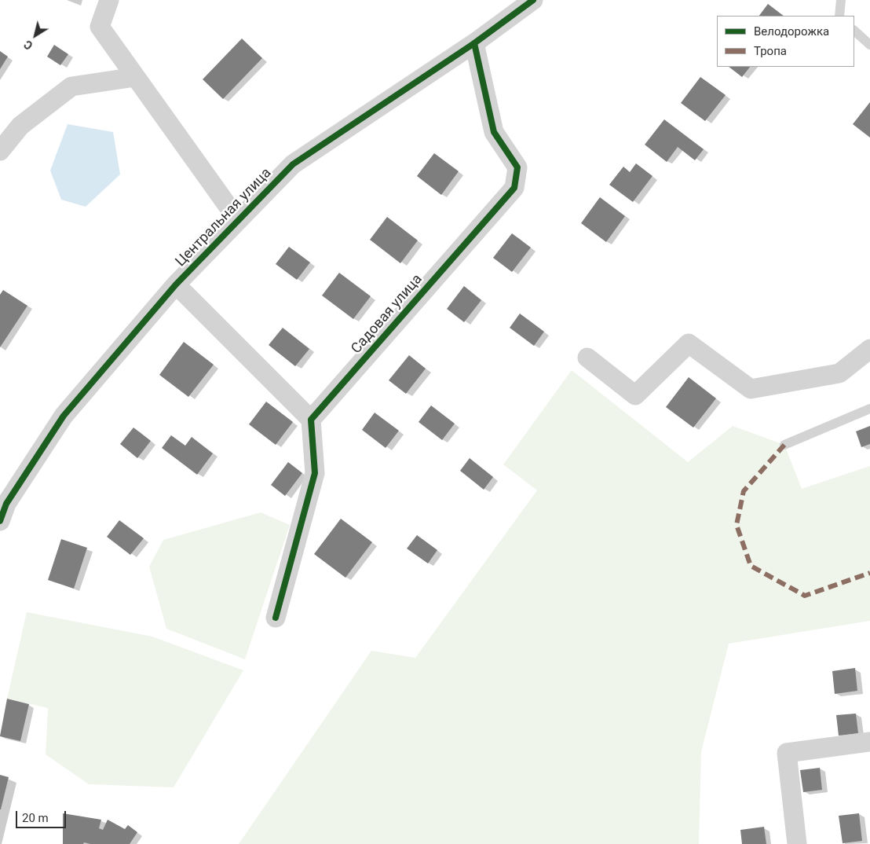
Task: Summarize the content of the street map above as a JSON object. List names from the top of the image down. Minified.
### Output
{"streets":{"street":["Центральная улица","Садовая улица"]},"crossings":[["Центральная улица","Садовая улица"]],"legend":["Велодорожка","Тропа"],"scale_bar":"20 m","north":"bottom left"}
